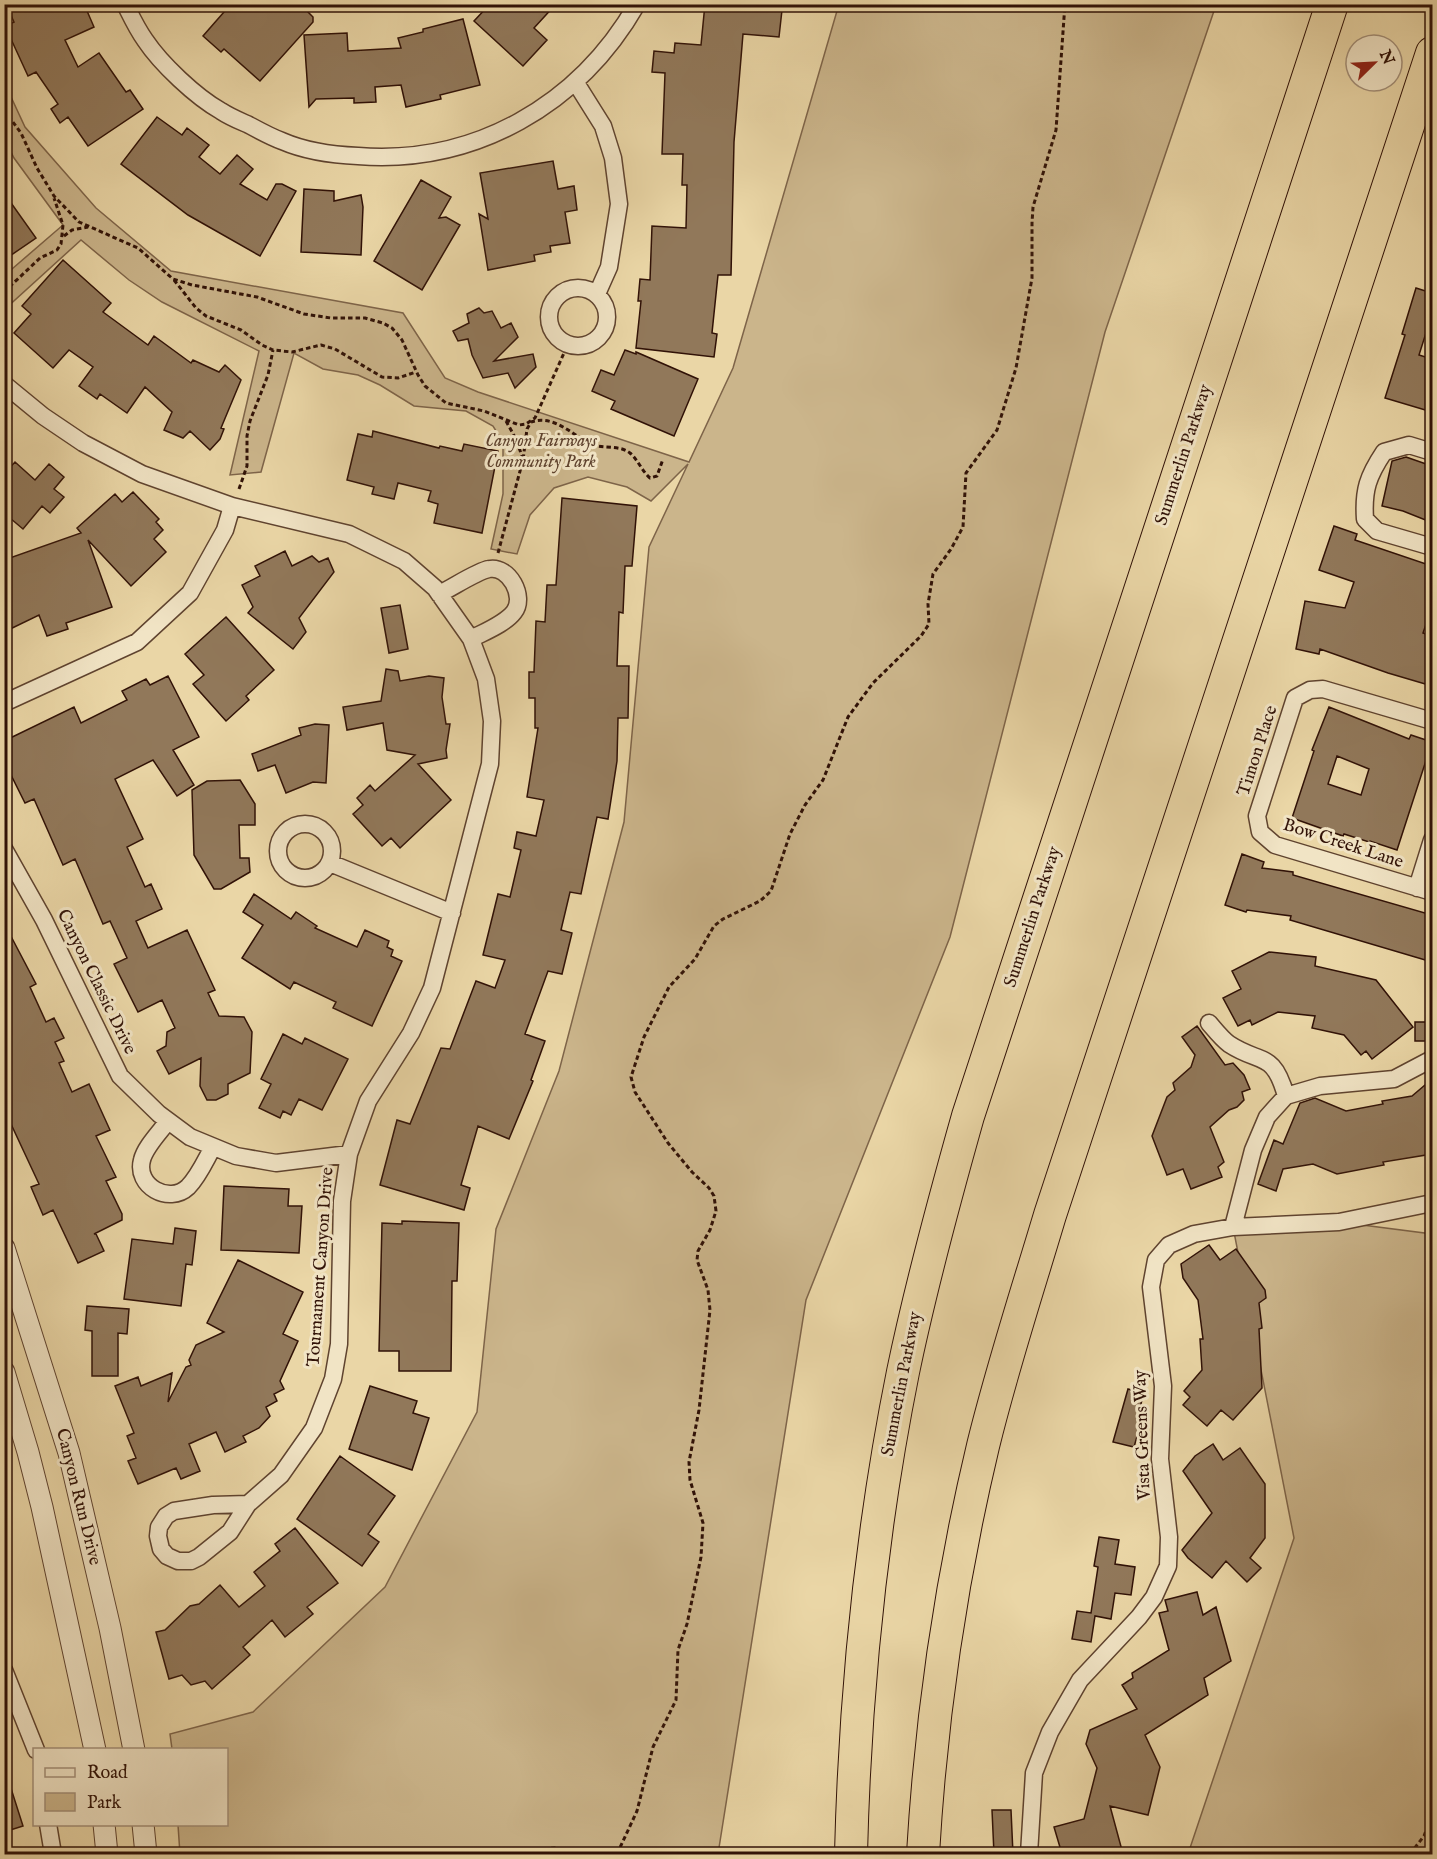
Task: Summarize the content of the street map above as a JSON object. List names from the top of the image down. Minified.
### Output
{"streets":{"highway":["Summerlin Parkway"],"street":["Timon Place","Bow Creek Lane","Canyon Classic Drive","Tournament Canyon Drive","Vista Greens Way","Canyon Run Drive"]},"crossings":[["Timon Place","Bow Creek Lane"],["Canyon Classic Drive","Tournament Canyon Drive"]],"parks":["Canyon Fairways Community Park"],"legend":["Road","Park"],"north":"top right"}
